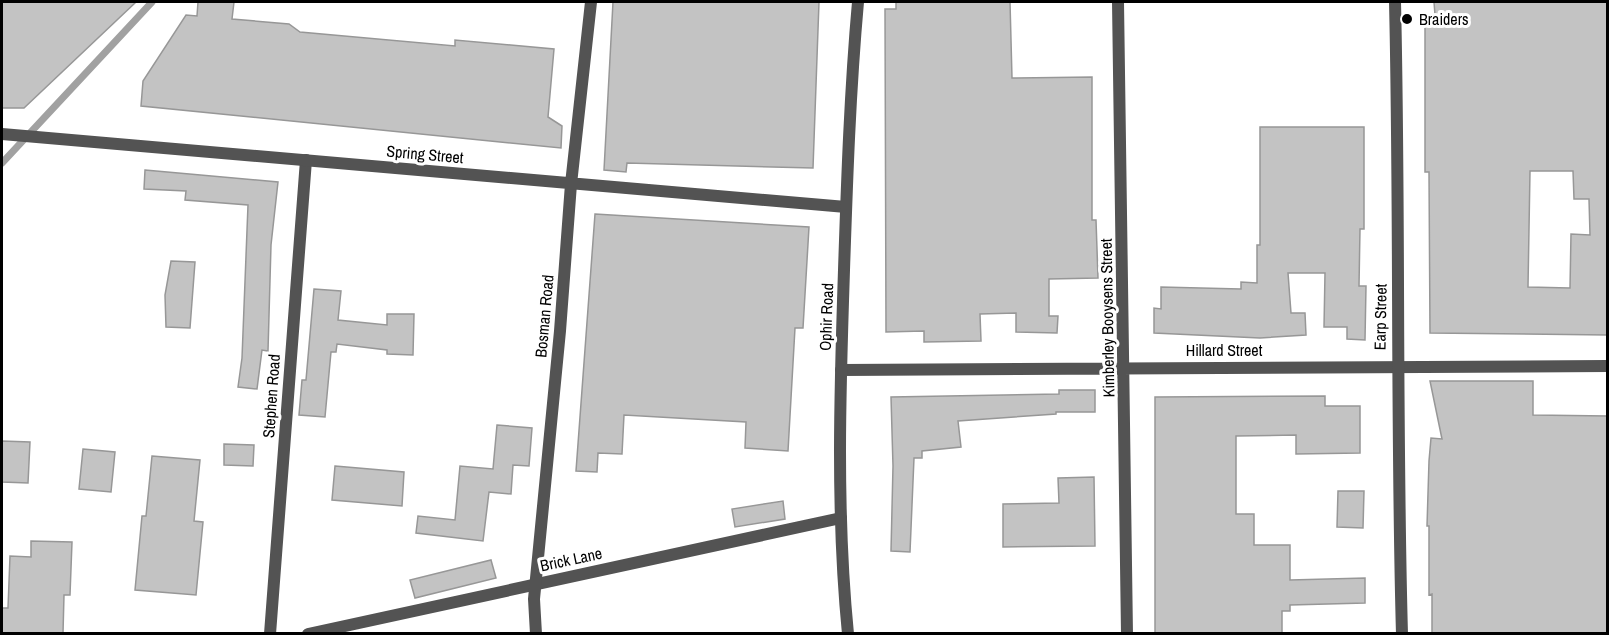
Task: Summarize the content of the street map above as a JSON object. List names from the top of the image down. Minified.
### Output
{"streets":{"street":["Spring Street","Bosman Road","Ophir Road","Earp Street","Kimberley Booysens Street","Hillard Street","Stephen Road","Brick Lane"]},"crossings":[["Spring Street","Bosman Road"],["Spring Street","Ophir Road"],["Spring Street","Stephen Road"],["Bosman Road","Brick Lane"],["Ophir Road","Hillard Street"],["Ophir Road","Brick Lane"],["Earp Street","Hillard Street"],["Kimberley Booysens Street","Hillard Street"]],"places":["Braiders"]}
